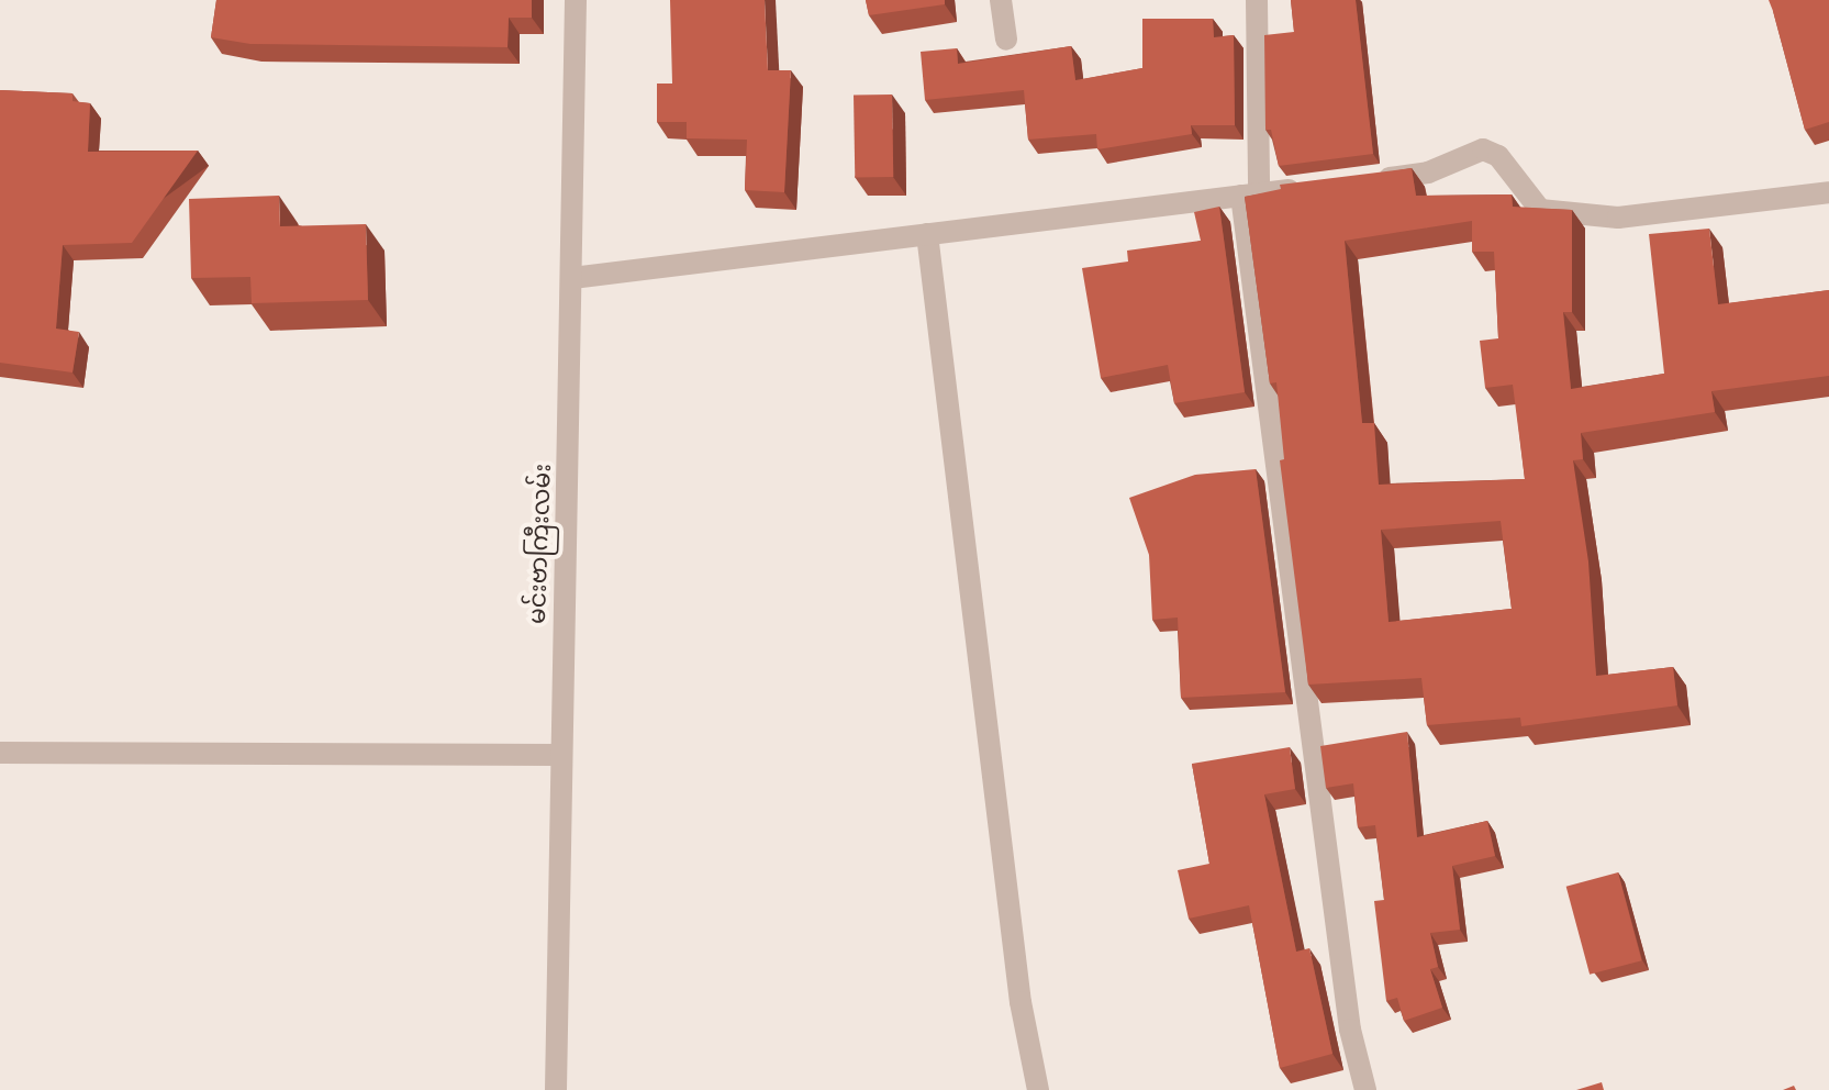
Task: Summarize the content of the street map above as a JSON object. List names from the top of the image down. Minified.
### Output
{"streets":{"street":["မင်းဗာကြီးလမ်း"]}}
